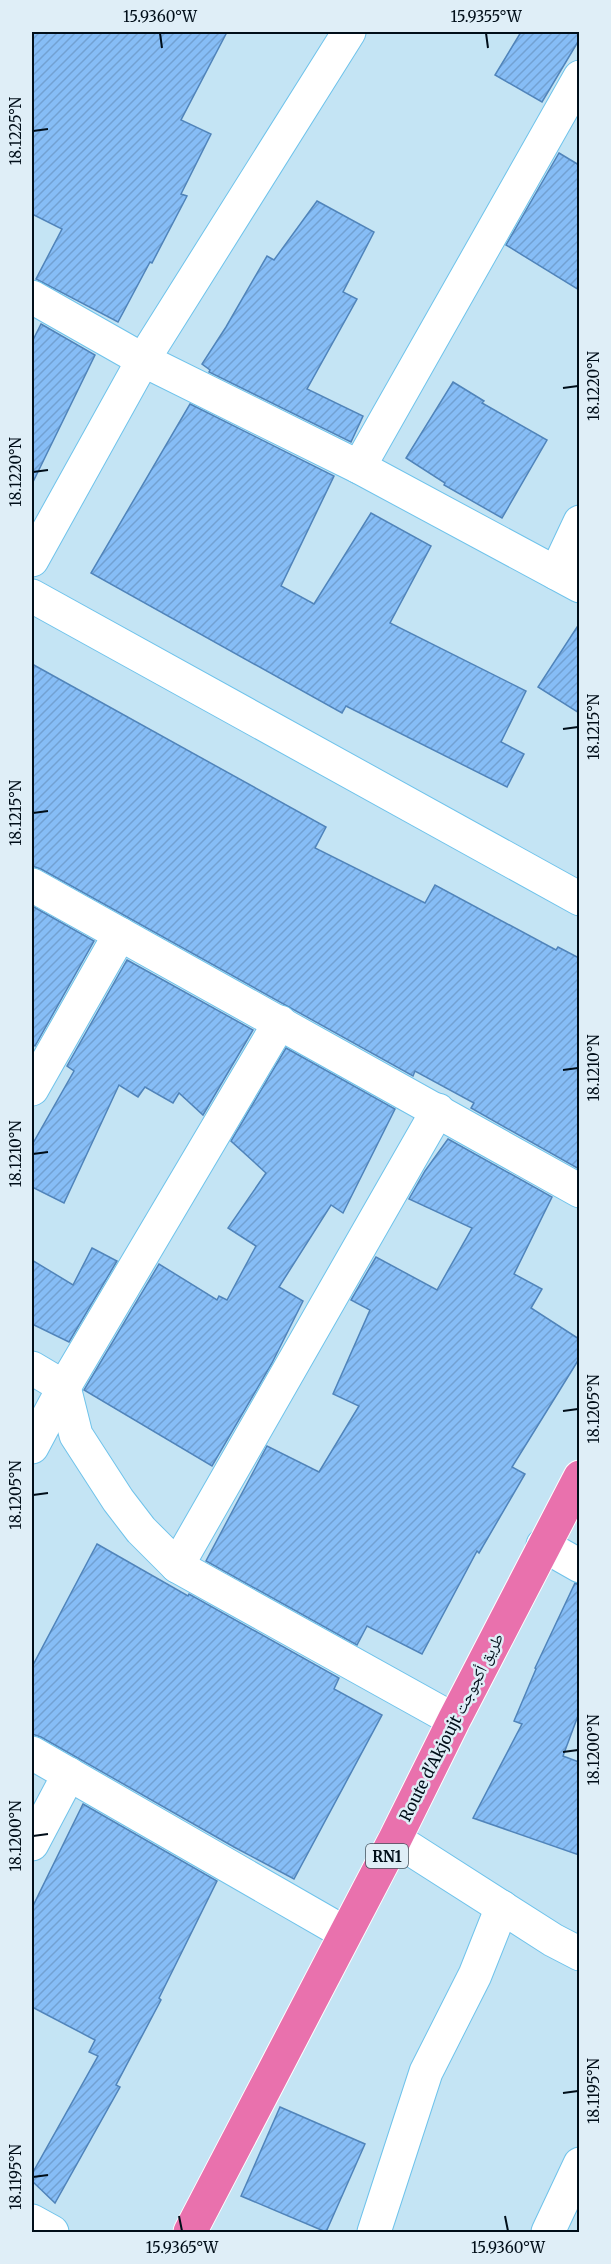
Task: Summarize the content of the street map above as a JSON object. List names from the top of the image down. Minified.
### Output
{"streets":{"highway":["Route d'Akjoujt طريق أكجوجت","RN1"]},"coordinates":["15.9360°W","15.9355°W","18.1225°N","18.1220°N","18.1215°N","18.1210°N","18.1205°N","18.1200°N","18.1195°N","15.9365°W"]}
